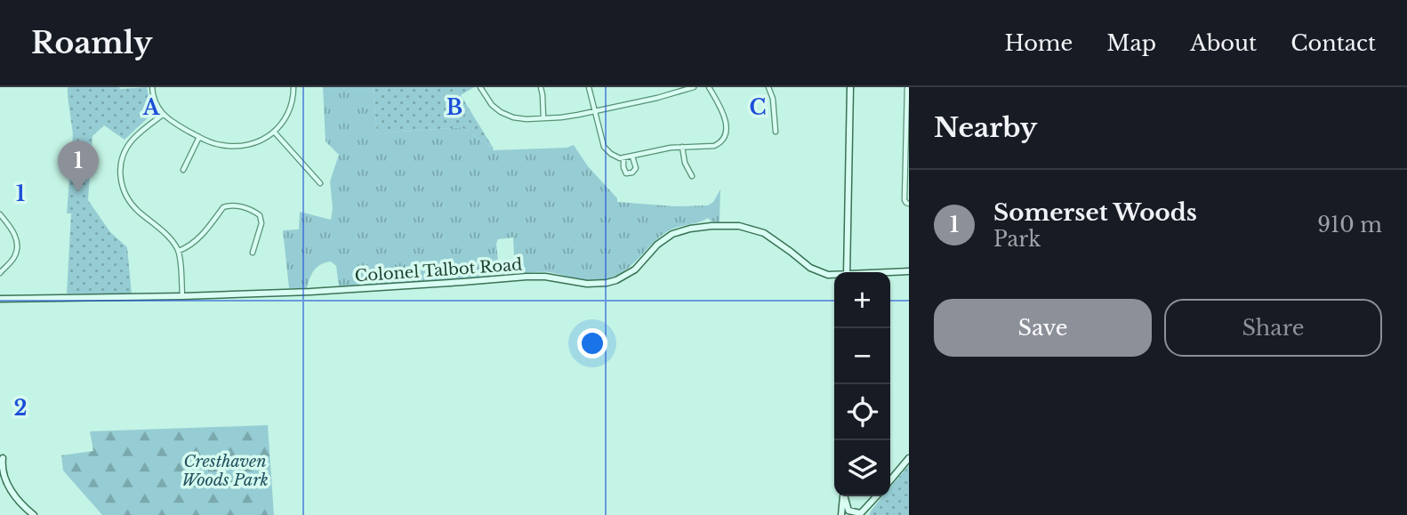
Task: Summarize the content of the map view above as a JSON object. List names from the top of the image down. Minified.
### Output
{"streets":{"main road":["Colonel Talbot Road"]},"parks":["Cresthaven Woods Park"],"page":{"header":"Roamly","nav":["Home","Map","About","Contact"],"heading":"Nearby","pins":"1","list":[{"mark":"1","name":"Somerset Woods","note":"Park","value":"910 m"}],"map_buttons":["+","−"],"buttons":["Save","Share"]},"grid":{"columns":["A","B","C"],"rows":["1","2"]}}
